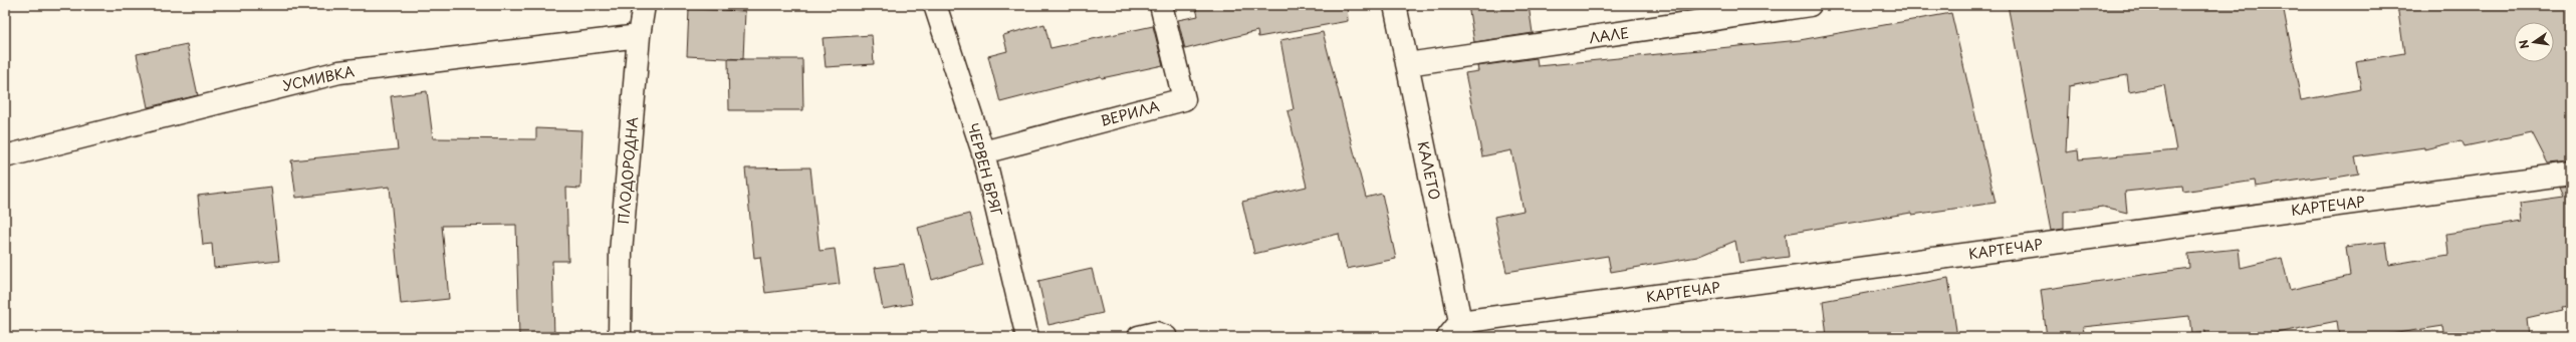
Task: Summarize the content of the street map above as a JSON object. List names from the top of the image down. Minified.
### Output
{"streets":{"street":["ЛАЛЕ","УСМИВКА","ВЕРИЛА","ЧЕРВЕН БРЯГ","ПЛОДОРОДНА","КАЛЕТО","КАРТЕЧАР"]},"crossings":[["ЛАЛЕ","КАЛЕТО"],["УСМИВКА","ПЛОДОРОДНА"],["ВЕРИЛА","ЧЕРВЕН БРЯГ"],["КАЛЕТО","КАРТЕЧАР"]],"north":"left"}
